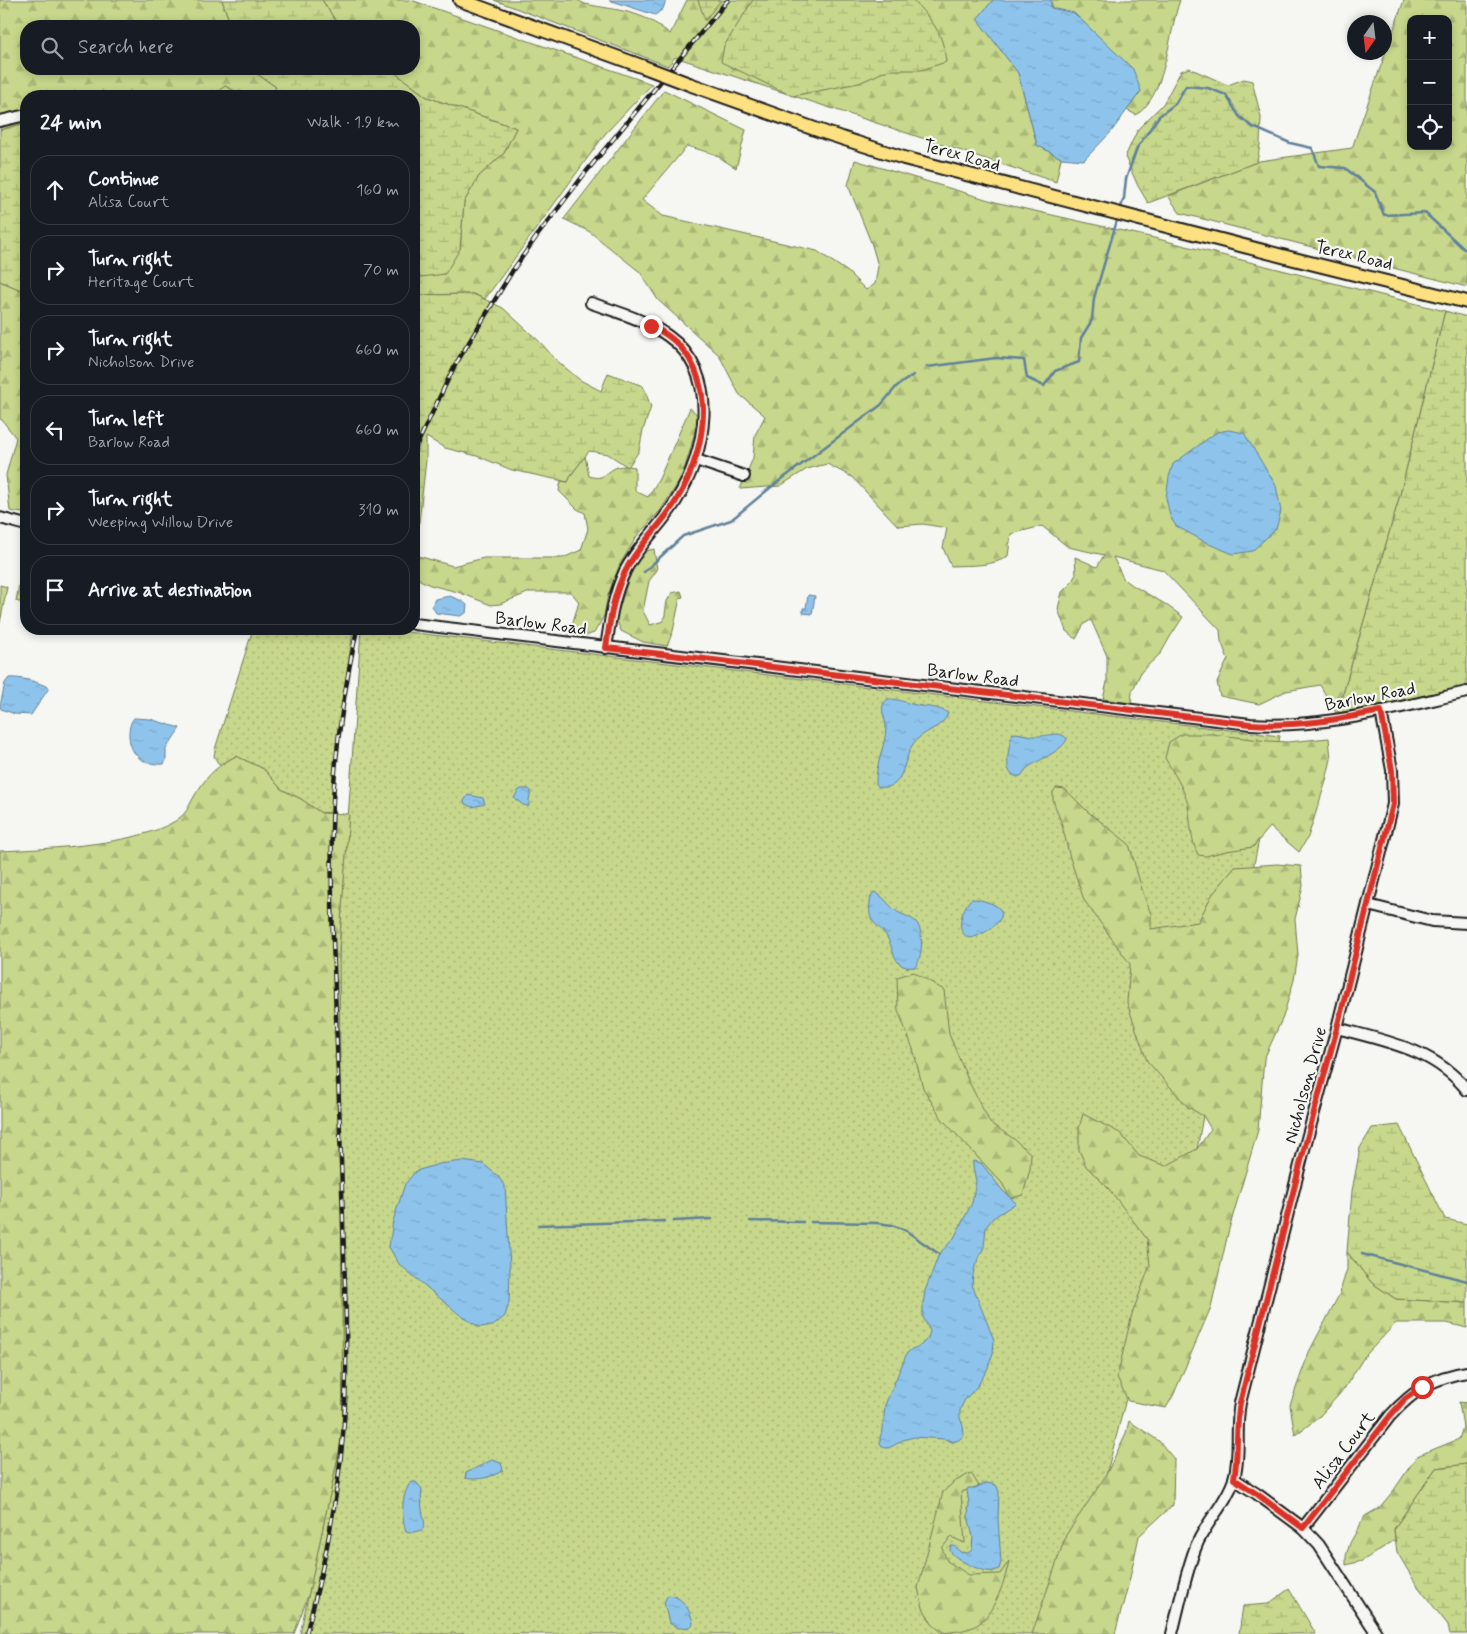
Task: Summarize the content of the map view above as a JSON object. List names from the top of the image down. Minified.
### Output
{"streets":{"main road":["Terex Road"],"street":["Barlow Road","Nicholson Drive","Alisa Court"]},"crossings":[["Barlow Road","Nicholson Drive"]],"north":"bottom","page":{"map_buttons":["+","−"],"search":"Search here","heading":["24 min","Walk · 1.9 km"],"list":[["Continue","Alisa Court","160 m"],["Turn right","Heritage Court","70 m"],["Turn right","Nicholson Drive","660 m"],["Turn left","Barlow Road","660 m"],["Turn right","Weeping Willow Drive","310 m"],"Arrive at destination"]}}
